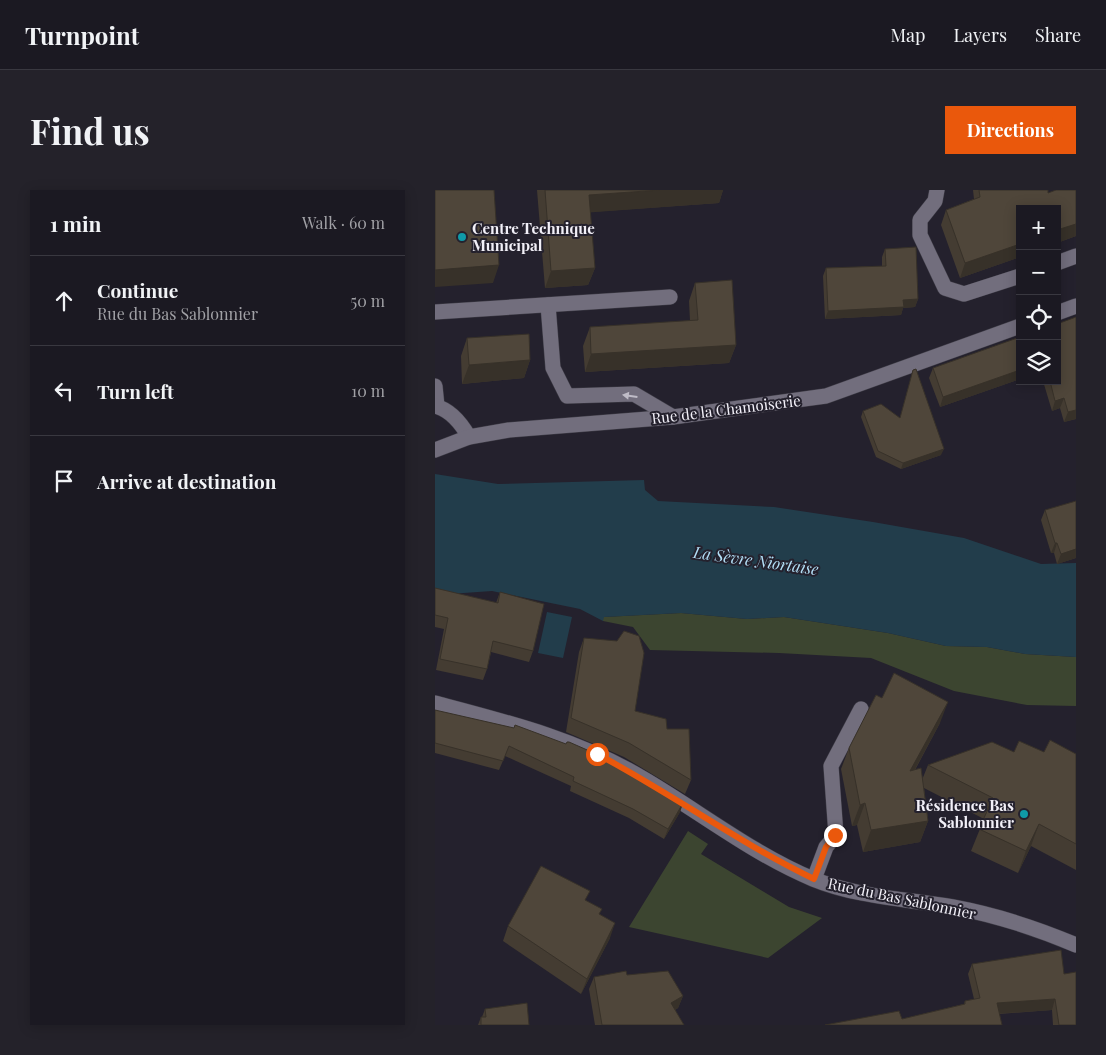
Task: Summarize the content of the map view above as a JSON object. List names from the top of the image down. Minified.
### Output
{"streets":{"street":["Rue de la Chamoiserie","Rue du Bas Sablonnier"]},"water":["La Sèvre Niortaise"],"places":["Centre Technique Municipal","Résidence Bas Sablonnier"],"page":{"header":"Turnpoint","nav":["Map","Layers","Share"],"buttons":"Directions","title":"Find us","heading":["1 min","Walk · 60 m"],"map_buttons":["+","−"],"list":[["Continue","Rue du Bas Sablonnier","50 m"],["Turn left","10 m"],"Arrive at destination"]}}
